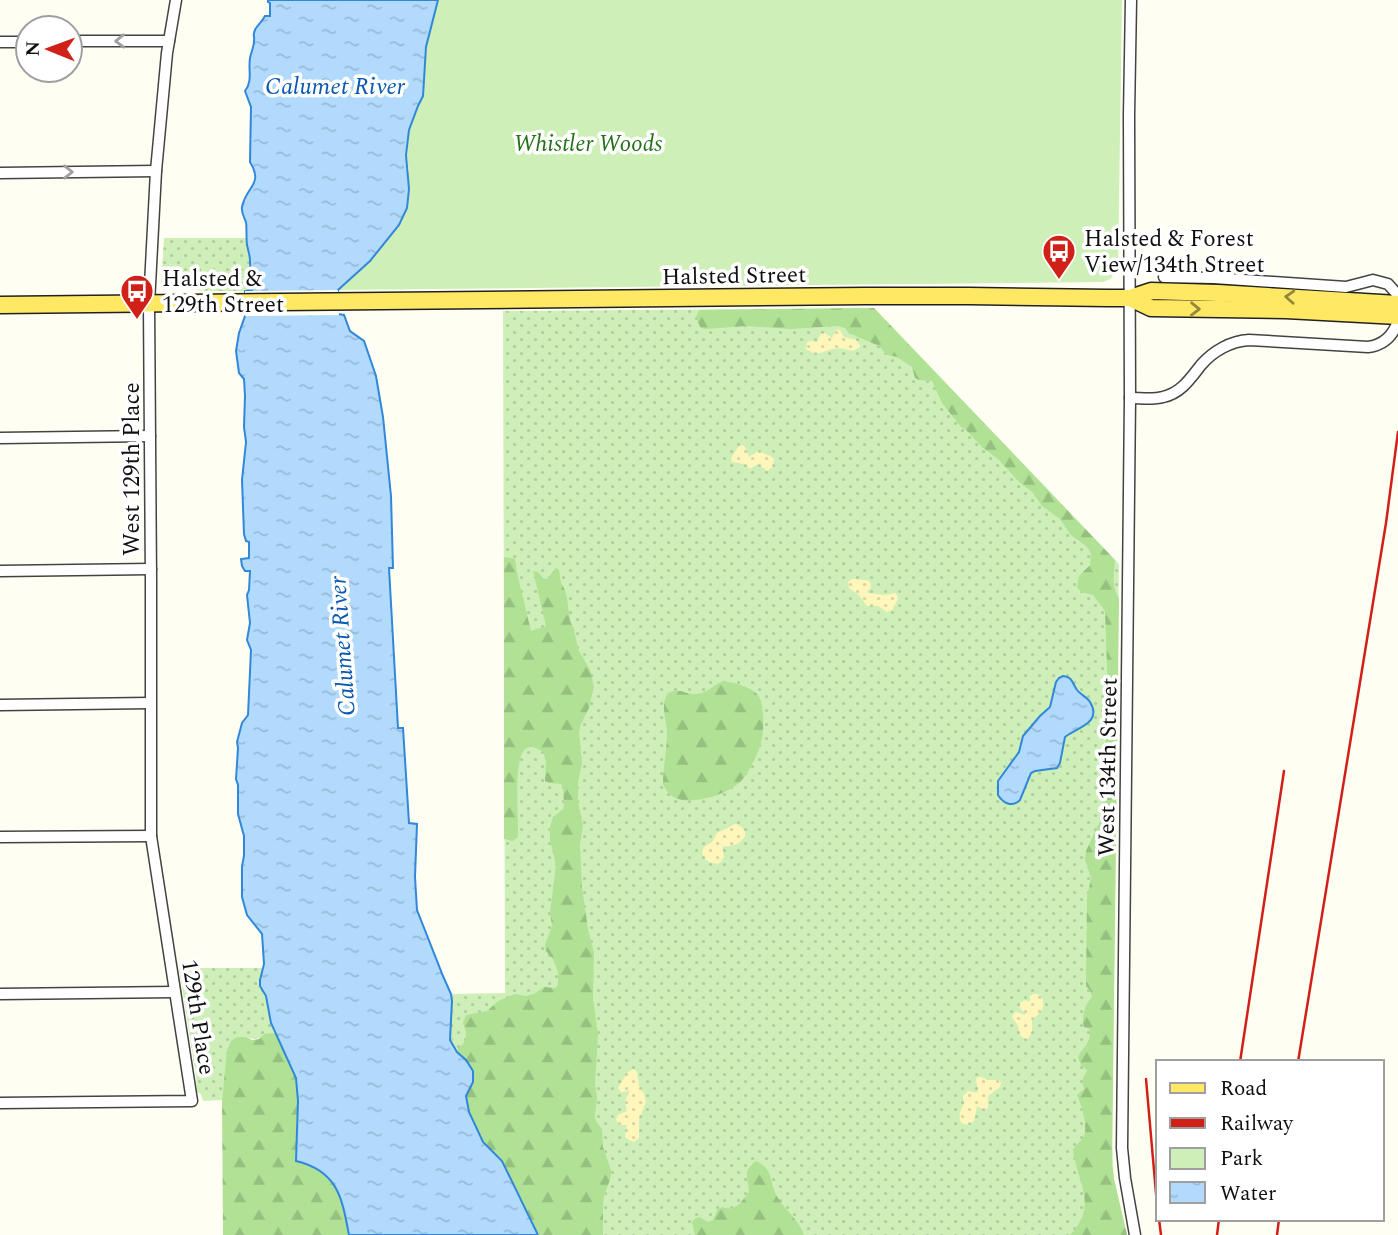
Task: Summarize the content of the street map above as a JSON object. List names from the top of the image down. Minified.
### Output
{"streets":{"main road":["Halsted Street"],"street":["West 129th Place","West 134th Street","129th Place"]},"crossings":[["Halsted Street","West 129th Place"],["Halsted Street","West 134th Street"],["West 129th Place","129th Place"]],"water":["Calumet River"],"parks":["Whistler Woods"],"places":{"bus stop":["Halsted & Forest View/134th Street","Halsted & 129th Street"]},"legend":["Road","Railway","Park","Water"],"north":"left"}
